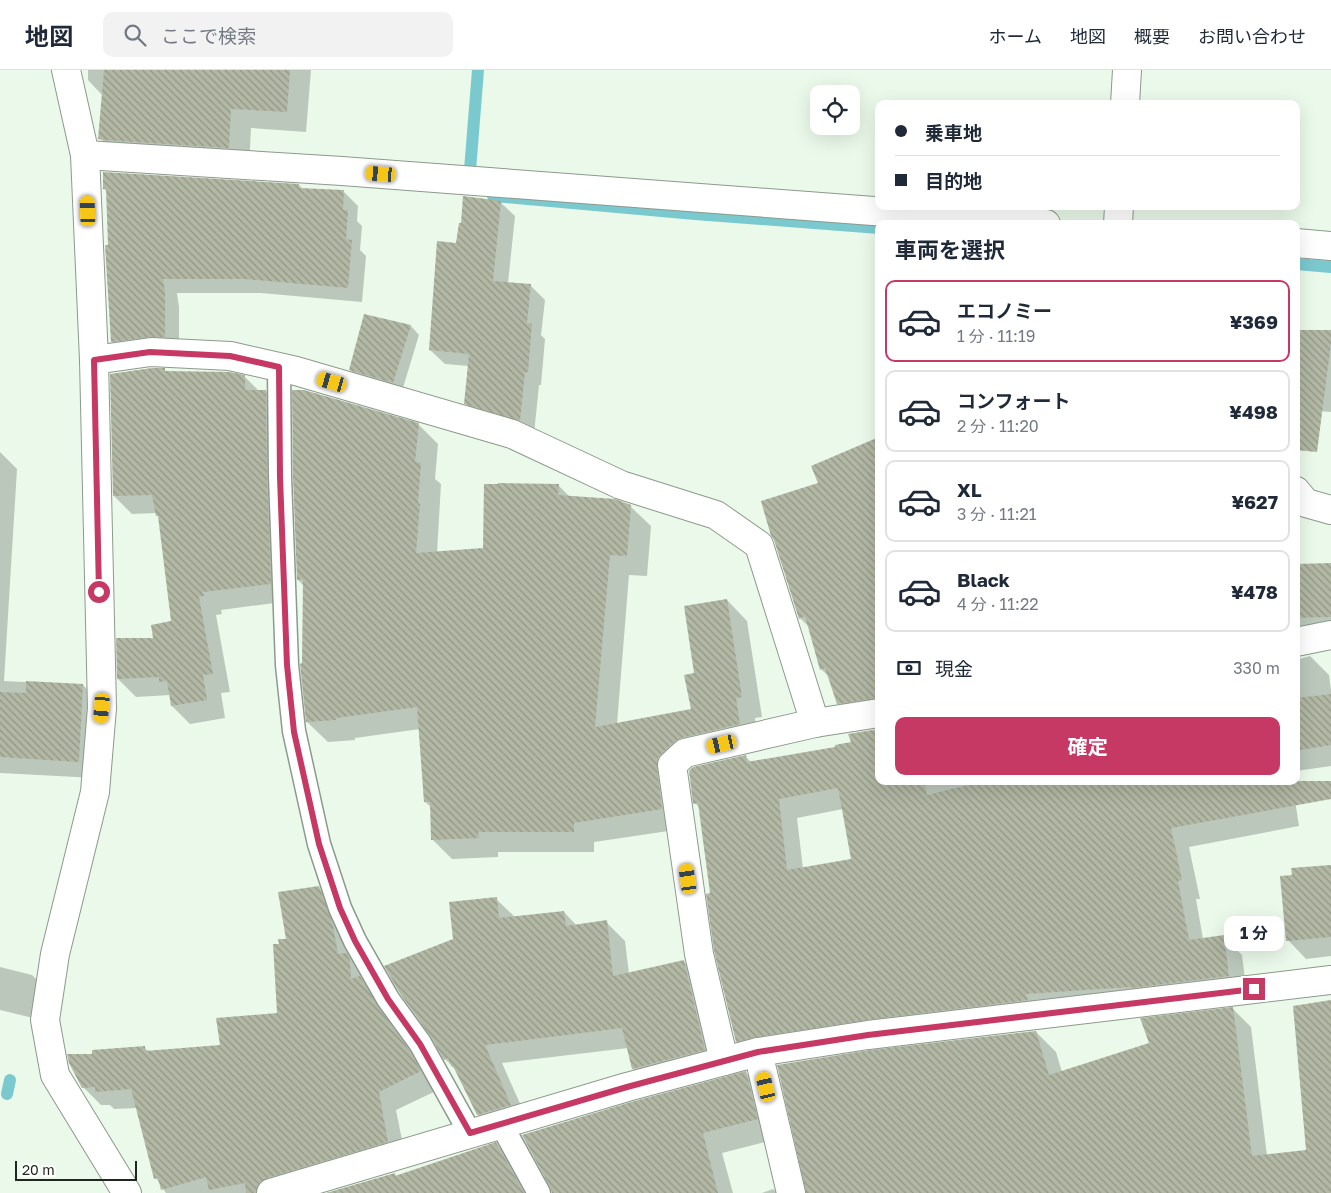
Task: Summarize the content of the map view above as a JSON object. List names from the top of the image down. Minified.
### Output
{"scale_bar":"20 m","page":{"header":"地図","search":"ここで検索","nav":["ホーム","地図","概要","お問い合わせ"],"banner":["乗車地","目的地"],"heading":"車両を選択","list":[{"name":"エコノミー","note":"1 分 · 11:19","value":"¥369"},{"name":"コンフォート","note":"2 分 · 11:20","value":"¥498"},{"name":"XL","note":"3 分 · 11:21","value":"¥627"},{"name":"Black","note":"4 分 · 11:22","value":"¥478"}],"pay":["現金","330 m"],"buttons":"確定","bubble":"1 分","scale":"20 m"}}
